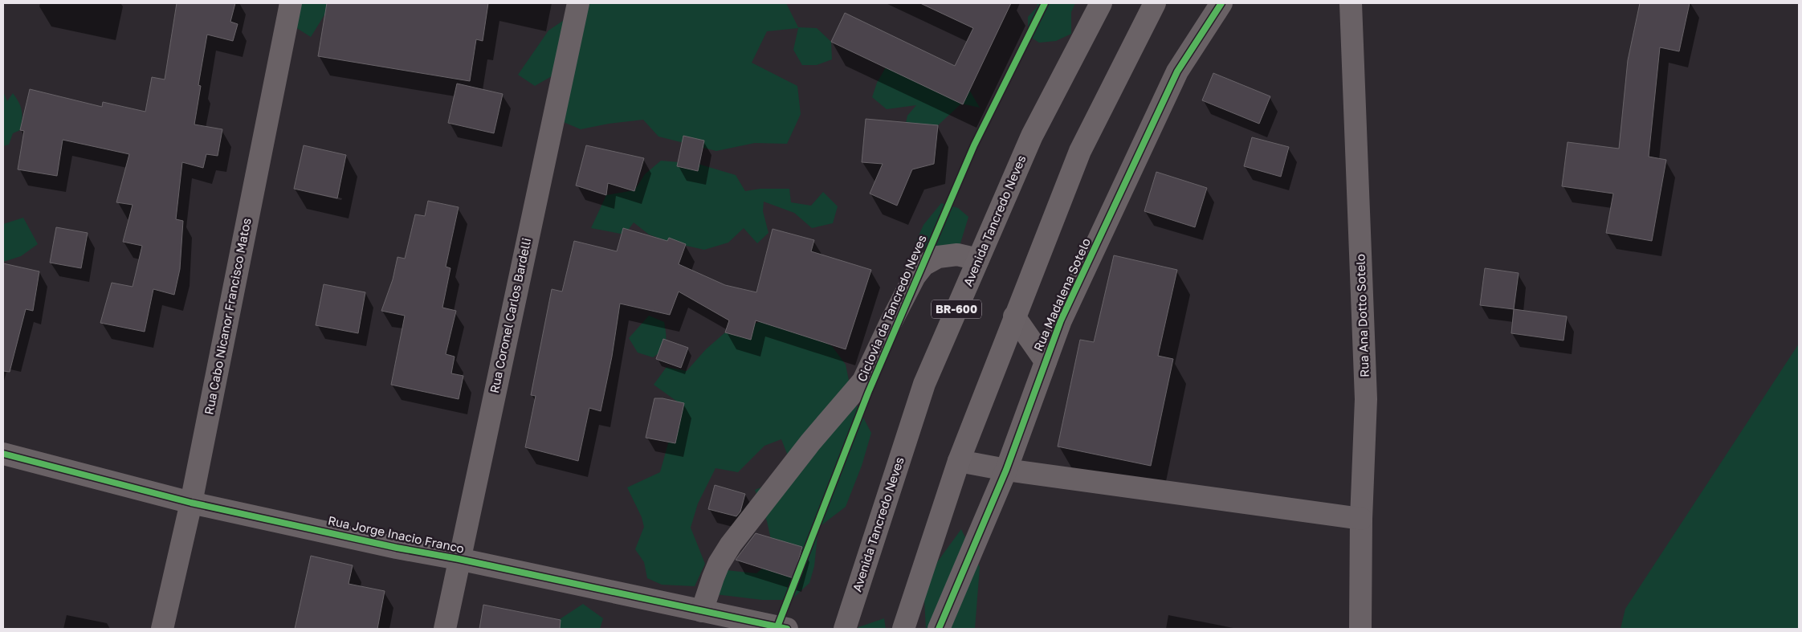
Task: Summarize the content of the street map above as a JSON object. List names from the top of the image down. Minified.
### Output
{"streets":{"main road":["Avenida Tancredo Neves","BR-600"],"street":["Rua Madalena Sotelo","Rua Coronel Carlos Bardelli","Rua Ana Dotto Sotelo","Rua Cabo Nicanor Francisco Matos","Rua Jorge Inacio Franco"],"cycle path":["Ciclovia da Tancredo Neves"]},"crossings":[["Rua Coronel Carlos Bardelli","Rua Jorge Inacio Franco"],["Rua Cabo Nicanor Francisco Matos","Rua Jorge Inacio Franco"]]}
